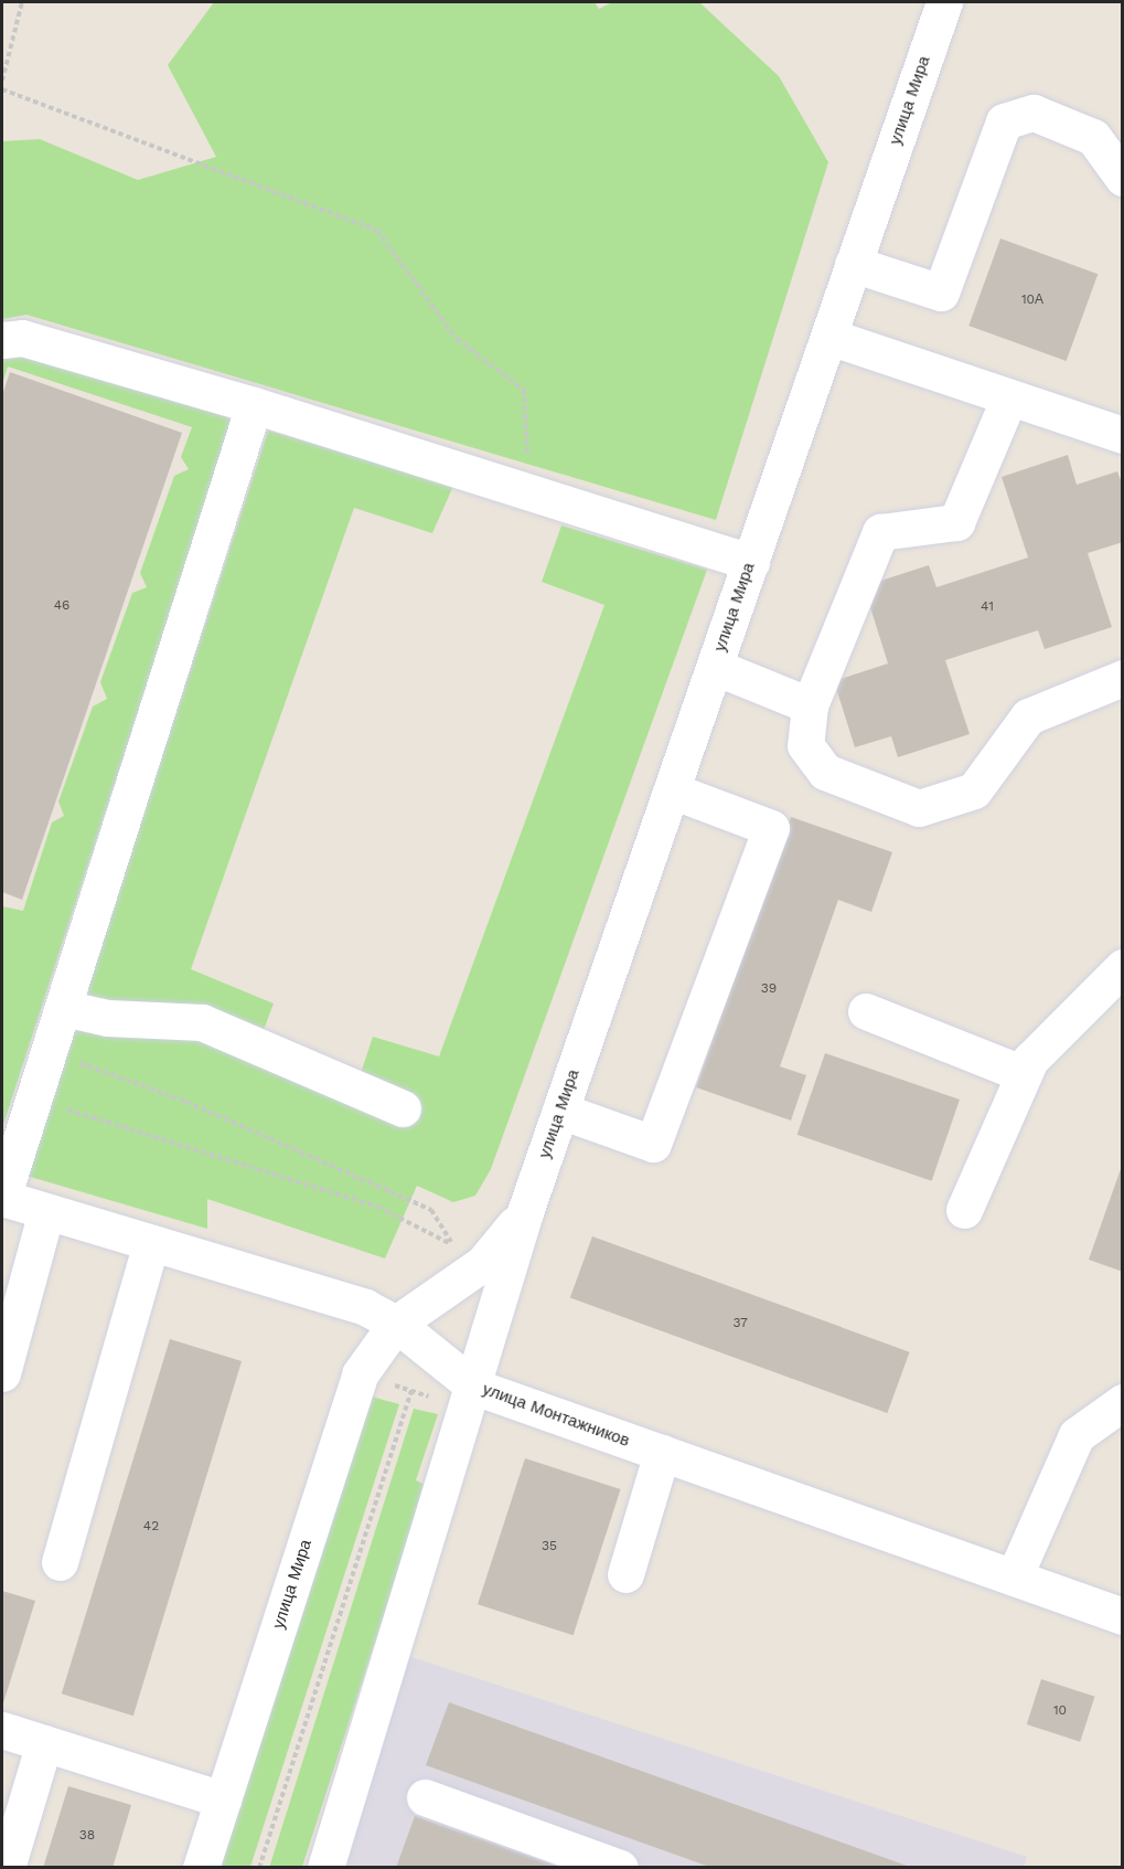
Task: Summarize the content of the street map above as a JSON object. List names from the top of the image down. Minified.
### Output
{"streets":{"street":["улица Мира","улица Монтажников"]},"crossings":[["улица Мира","улица Монтажников"]],"house_numbers":["10А","46","41","39","37","42","35","10","38"]}
